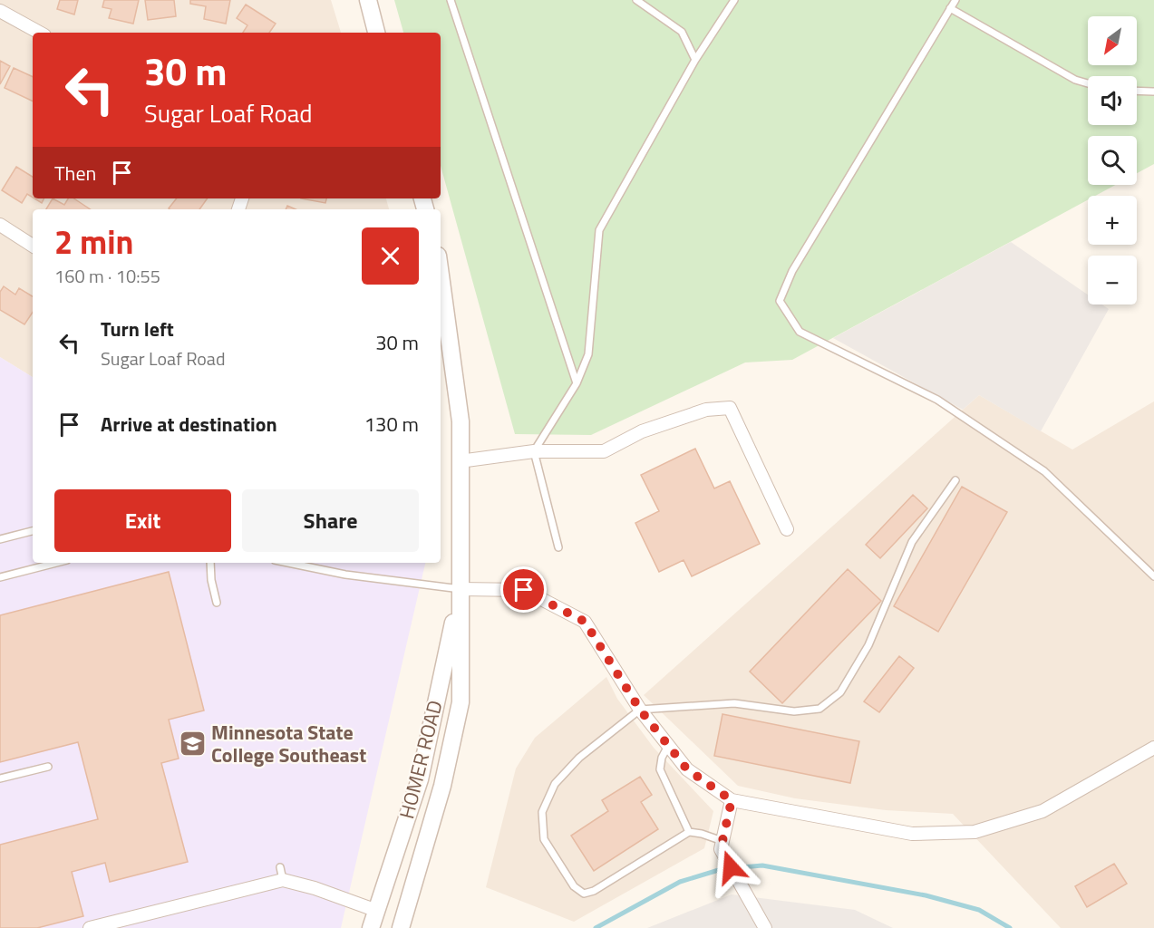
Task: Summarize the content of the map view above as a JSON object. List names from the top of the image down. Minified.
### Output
{"streets":{"street":["HOMER ROAD"]},"places":{"school or university":["Minnesota State College Southeast"]},"north":"bottom left","page":{"map_buttons":["+","−"],"turn":["30 m","Sugar Loaf Road"],"then":"Then","heading":["2 min","160 m · 10:55"],"list":[{"name":"Turn left","note":"Sugar Loaf Road","value":"30 m"},{"name":"Arrive at destination","value":"130 m"}],"buttons":["Exit","Share"]}}
